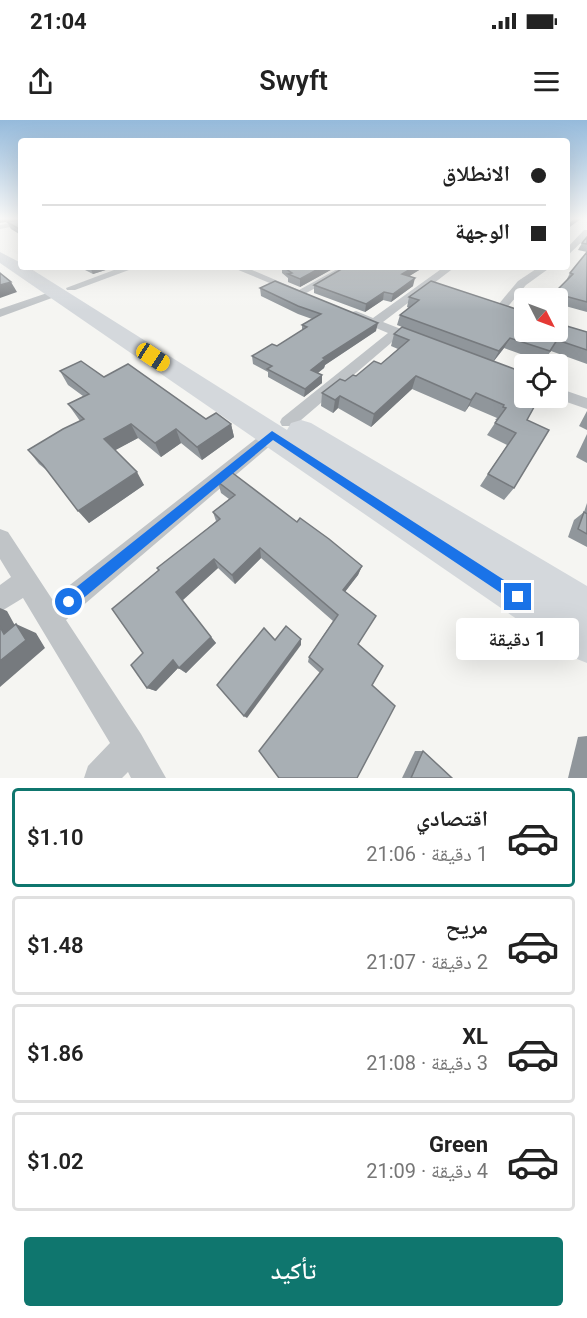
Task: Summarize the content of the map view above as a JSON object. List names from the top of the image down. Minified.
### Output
{"north":"bottom right","page":{"status":"21:04","header":"Swyft","banner":["الانطلاق","الوجهة"],"bubble":"1 دقيقة","list":[{"name":"اقتصادي","note":"1 دقيقة · 21:06","value":"$1.10"},{"name":"مريح","note":"2 دقيقة · 21:07","value":"$1.48"},{"name":"XL","note":"3 دقيقة · 21:08","value":"$1.86"},{"name":"Green","note":"4 دقيقة · 21:09","value":"$1.02"}],"buttons":"تأكيد"}}
